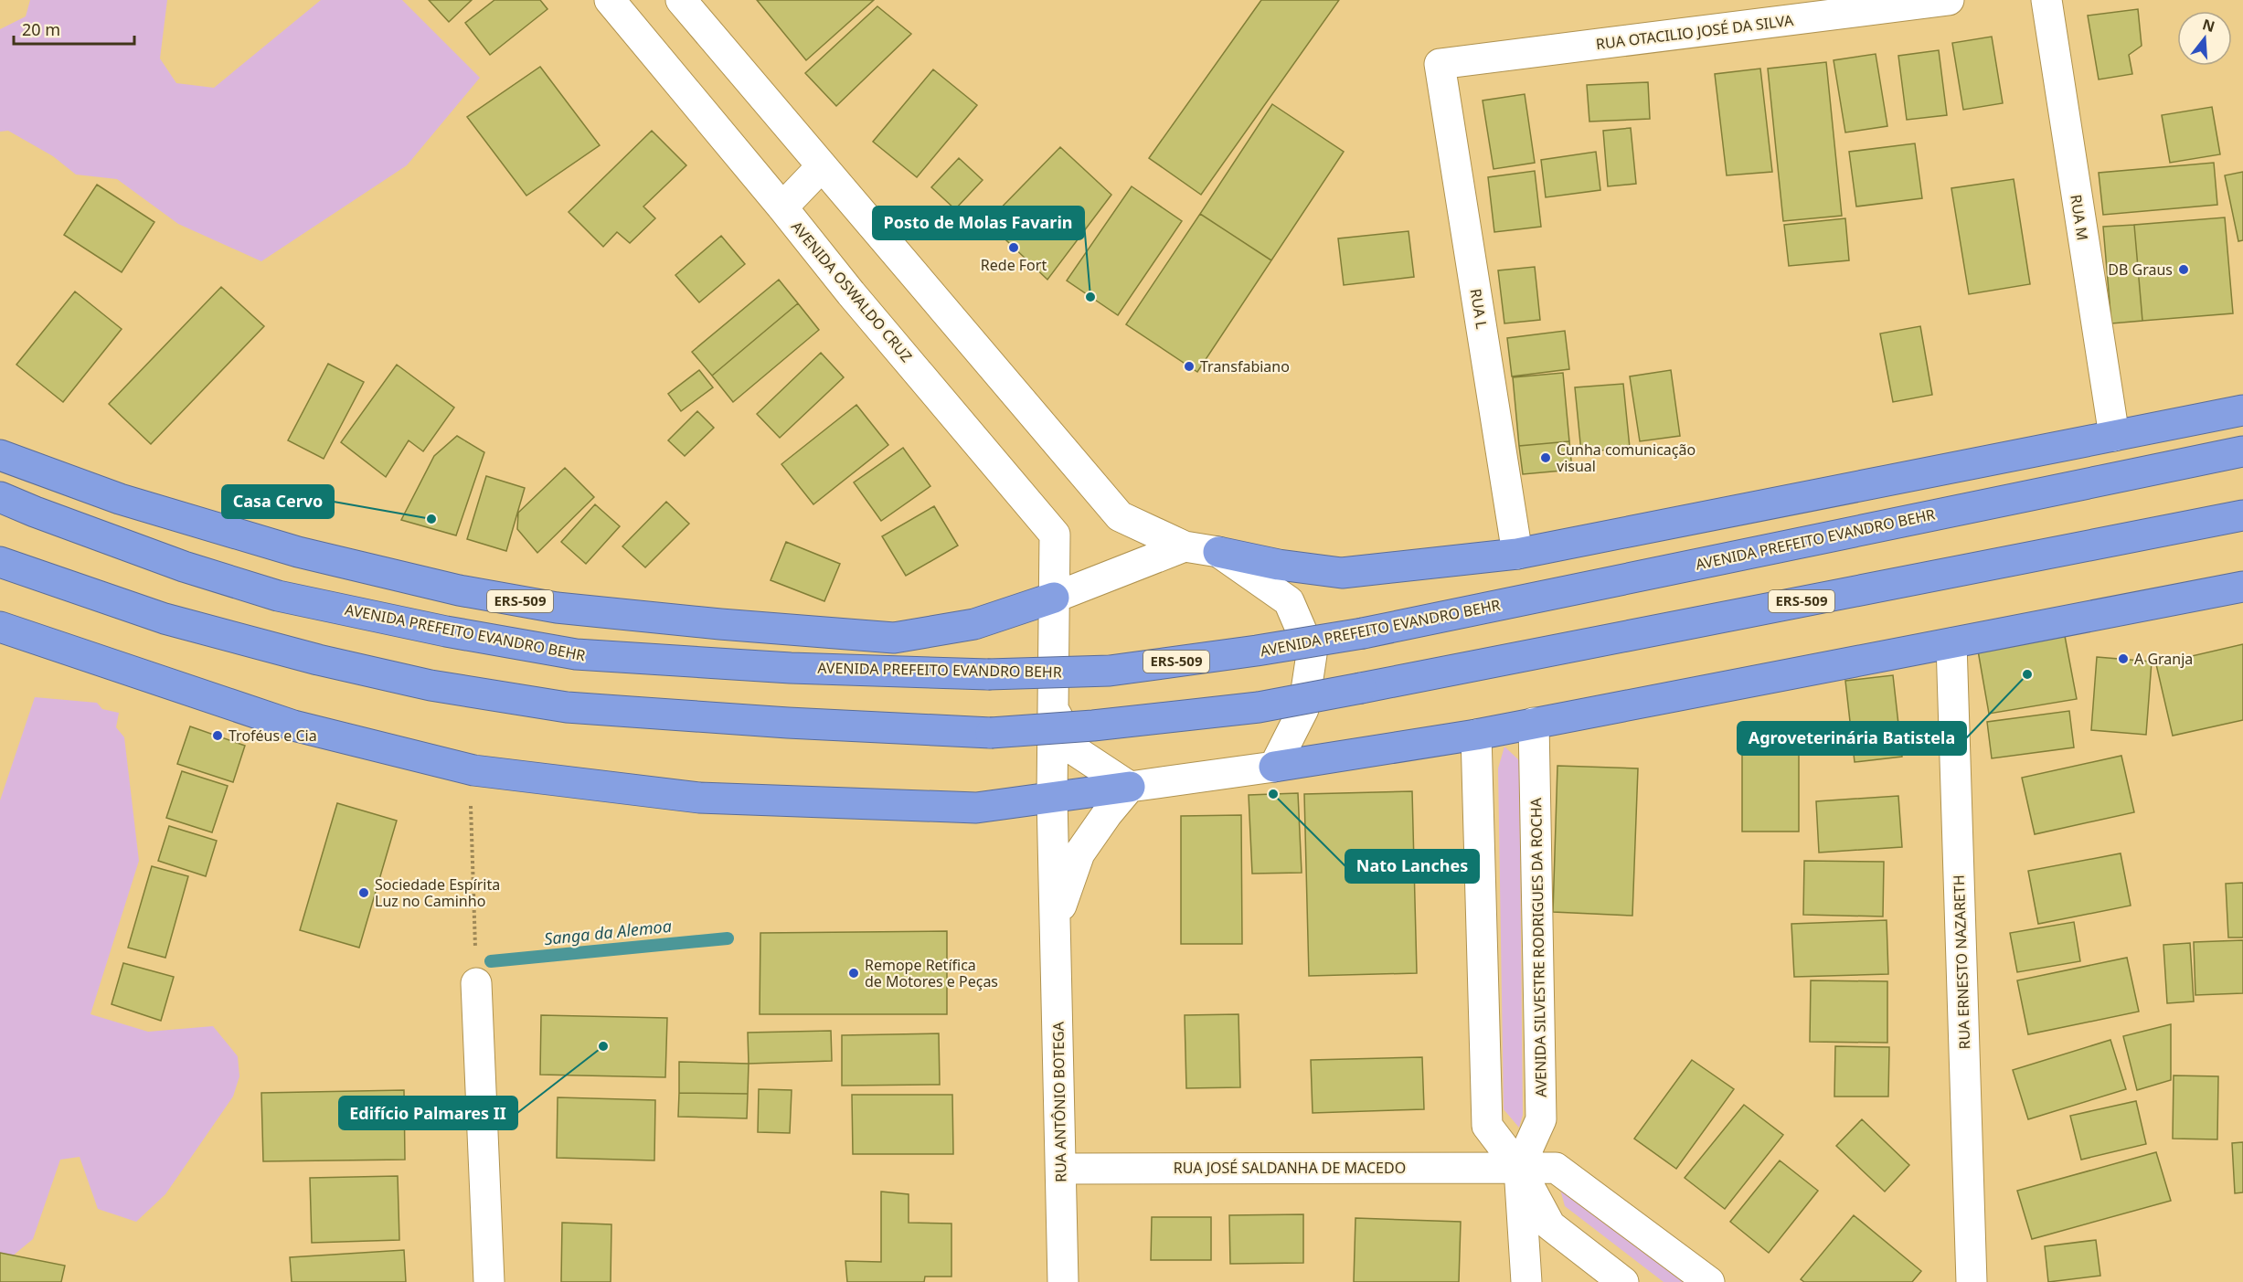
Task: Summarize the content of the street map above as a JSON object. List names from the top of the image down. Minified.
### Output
{"streets":{"highway":["AVENIDA PREFEITO EVANDRO BEHR","ERS-509"],"street":["RUA OTACILIO JOSÉ DA SILVA","RUA M","AVENIDA OSWALDO CRUZ","RUA L","AVENIDA SILVESTRE RODRIGUES DA ROCHA","RUA ERNESTO NAZARETH","RUA ANTÔNIO BOTEGA","RUA JOSÉ SALDANHA DE MACEDO"]},"crossings":[["RUA OTACILIO JOSÉ DA SILVA","RUA L"],["AVENIDA OSWALDO CRUZ","ERS-509"],["AVENIDA OSWALDO CRUZ","RUA ANTÔNIO BOTEGA"],["AVENIDA SILVESTRE RODRIGUES DA ROCHA","RUA JOSÉ SALDANHA DE MACEDO"],["RUA ANTÔNIO BOTEGA","RUA JOSÉ SALDANHA DE MACEDO"]],"water":["Sanga da Alemoa"],"places":["Rede Fort","DB Graus","Posto de Molas Favarin","Transfabiano","Cunha comunicação visual","Casa Cervo","A Granja","Agroveterinária Batistela","Troféus e Cia","Nato Lanches","Sociedade Espírita Luz no Caminho","Remope Retífica de Motores e Peças","Edifício Palmares II"],"scale_bar":"20 m","north":"top"}
